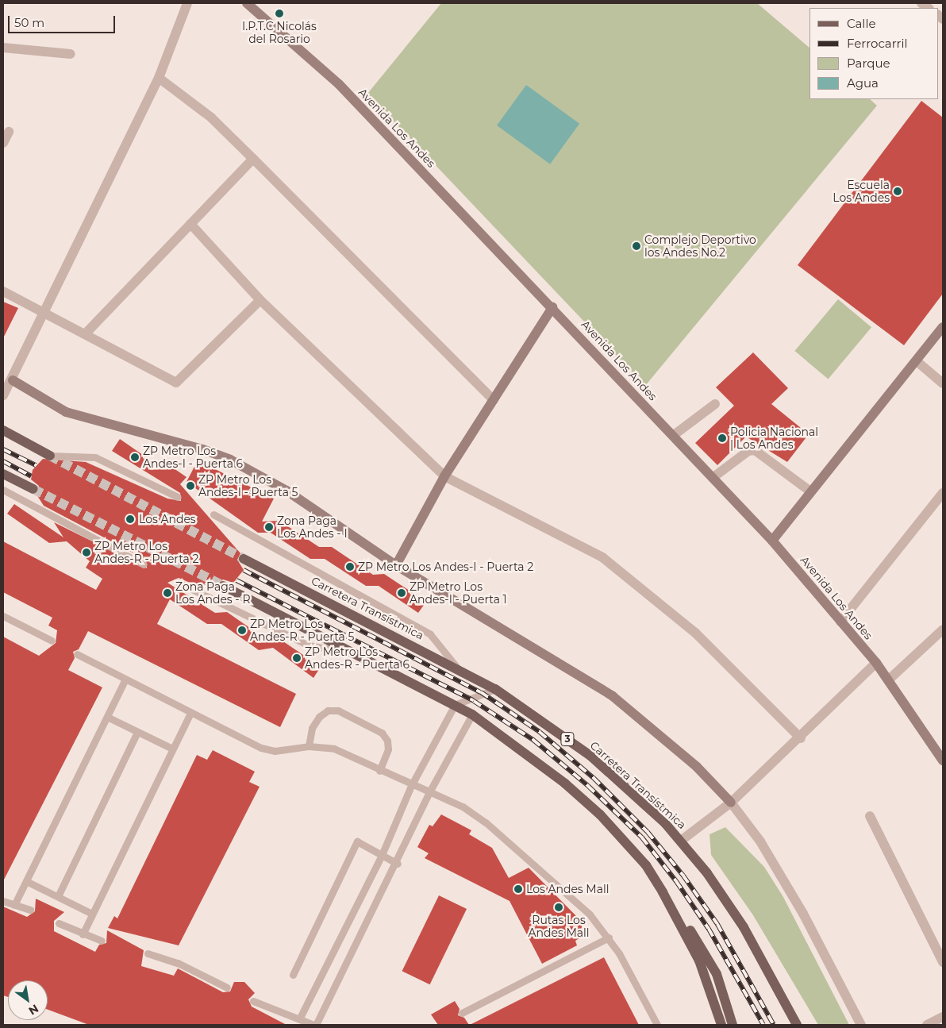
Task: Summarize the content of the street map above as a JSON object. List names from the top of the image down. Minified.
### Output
{"streets":{"main road":["Carretera Transístmica","3"],"street":["Avenida Los Andes"]},"places":["I.P.T.C Nicolás del Rosario","Escuela Los Andes","Complejo Deportivo los Andes No.2","Policia Nacional | Los Andes","ZP Metro Los Andes-I - Puerta 6","ZP Metro Los Andes-I - Puerta 5","Los Andes","Zona Paga Los Andes - I","ZP Metro Los Andes-R - Puerta 2","ZP Metro Los Andes-I - Puerta 2","Zona Paga Los Andes - R","ZP Metro Los Andes-I - Puerta 1","ZP Metro Los Andes-R - Puerta 5","ZP Metro Los Andes-R - Puerta 6","Los Andes Mall","Rutas Los Andes Mall"],"legend":["Calle","Ferrocarril","Parque","Agua"],"scale_bar":"50 m","north":"bottom right"}
